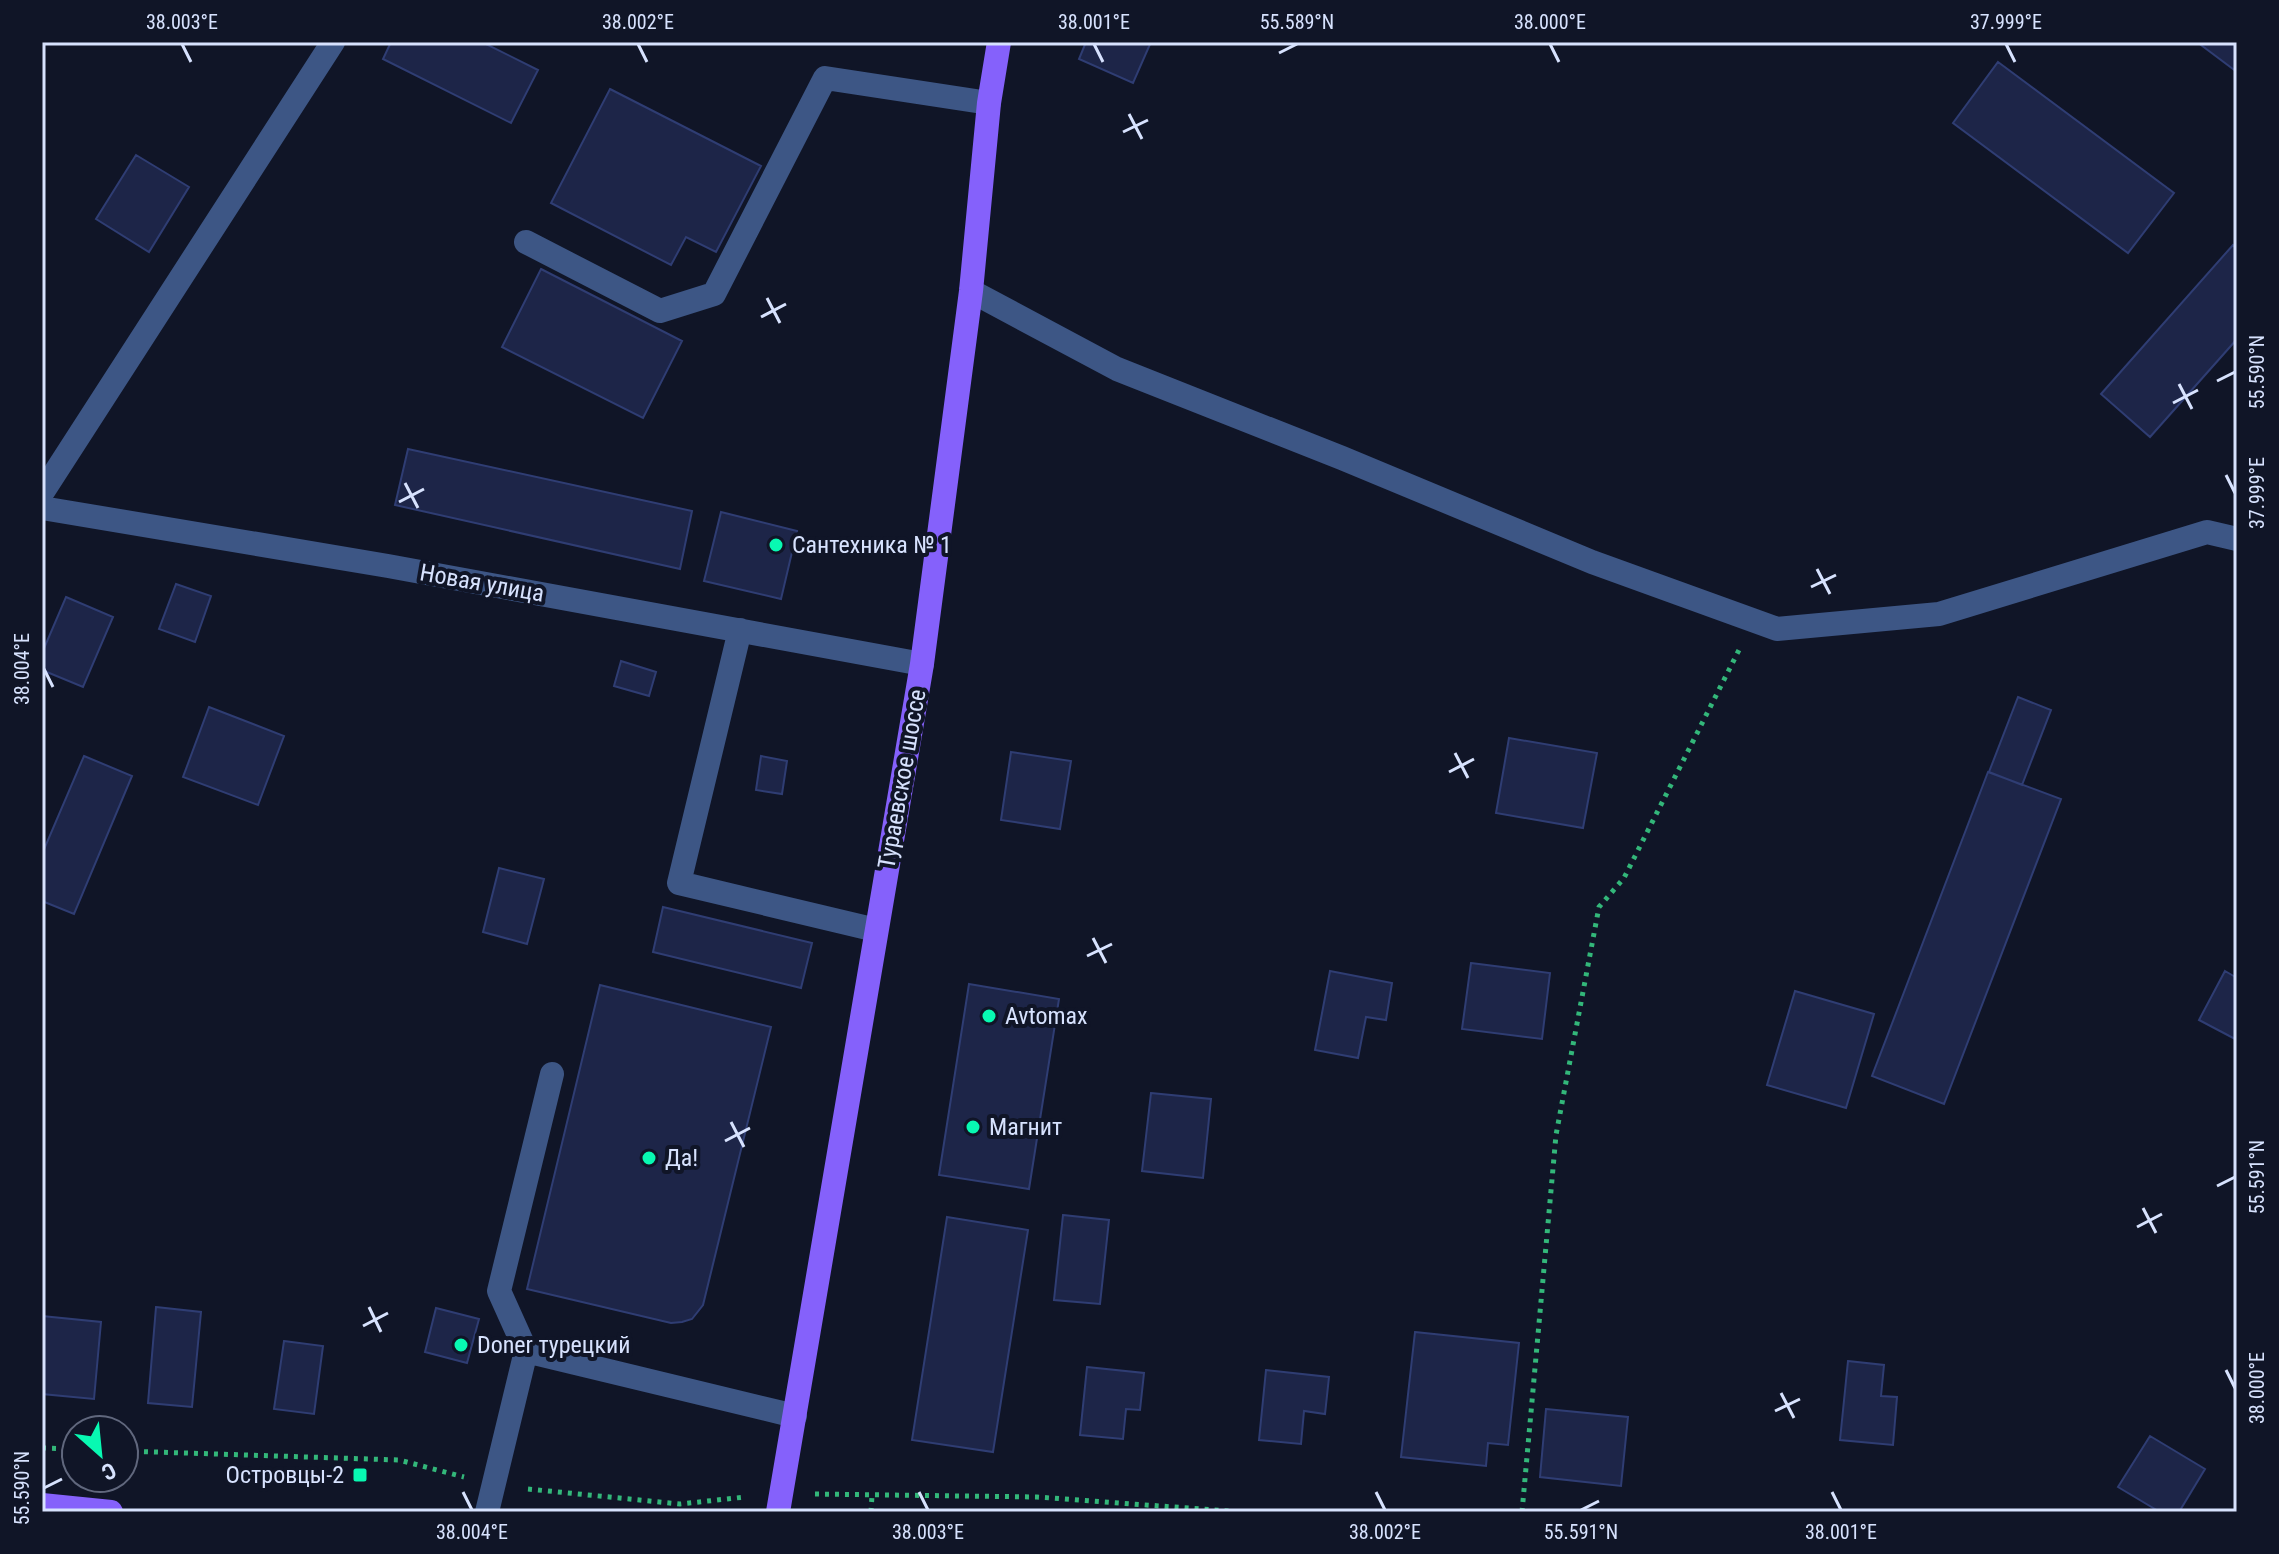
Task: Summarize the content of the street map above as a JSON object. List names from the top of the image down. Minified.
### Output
{"streets":{"main road":["Тураевское шоссе"],"street":["Новая улица"]},"crossings":[["Новая улица","Тураевское шоссе"]],"places":{"other":["Сантехника № 1","Avtomax","Магнит","Да!","Doner турецкий"],"transit":["Островцы-2"]},"north":"bottom right","coordinates":["38.003°E","38.002°E","38.001°E","55.589°N","38.000°E","37.999°E","55.590°N","38.004°E","55.591°N"]}
